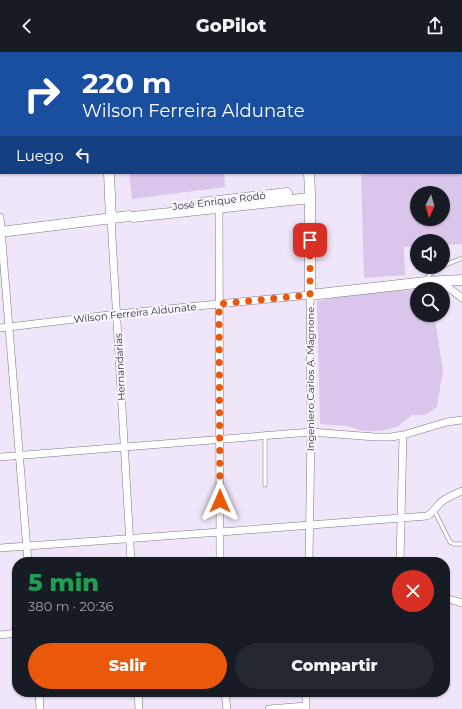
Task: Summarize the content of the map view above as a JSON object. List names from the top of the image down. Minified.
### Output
{"streets":{"street":["José Enrique Rodó","Wilson Ferreira Aldunate","Hernandarias","Ingeniero Carlos A. Magnone"]},"crossings":[["José Enrique Rodó","Hernandarias"],["José Enrique Rodó","Ingeniero Carlos A. Magnone"],["Wilson Ferreira Aldunate","Hernandarias"],["Wilson Ferreira Aldunate","Ingeniero Carlos A. Magnone"]],"north":"bottom","page":{"header":"GoPilot","turn":["220 m","Wilson Ferreira Aldunate"],"then":"Luego","heading":["5 min","380 m · 20:36"],"buttons":["Salir","Compartir"]}}
